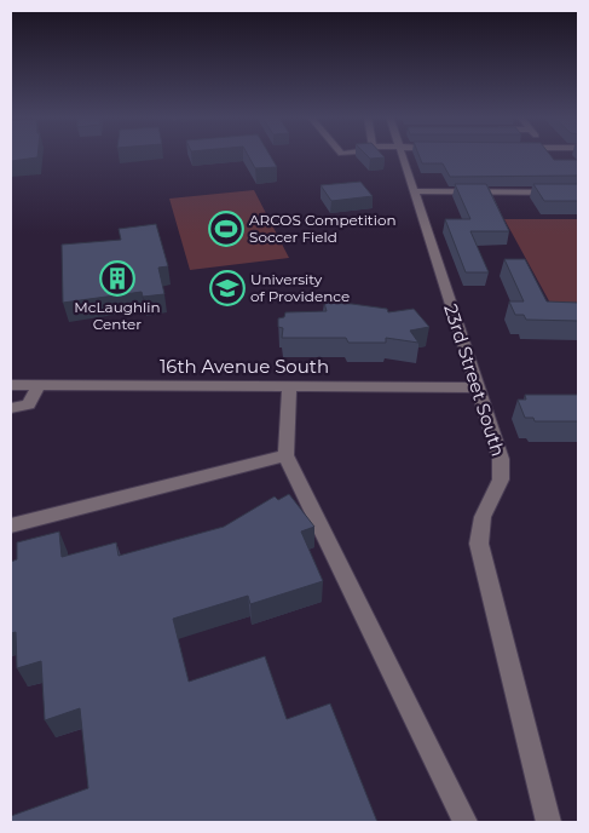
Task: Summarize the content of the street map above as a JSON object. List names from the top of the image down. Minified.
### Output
{"streets":{"street":["16th Avenue South","23rd Street South"]},"crossings":[["16th Avenue South","23rd Street South"]],"places":{"sports":["ARCOS Competition Soccer Field"],"building":["McLaughlin Center"],"school or university":["University of Providence"]}}
